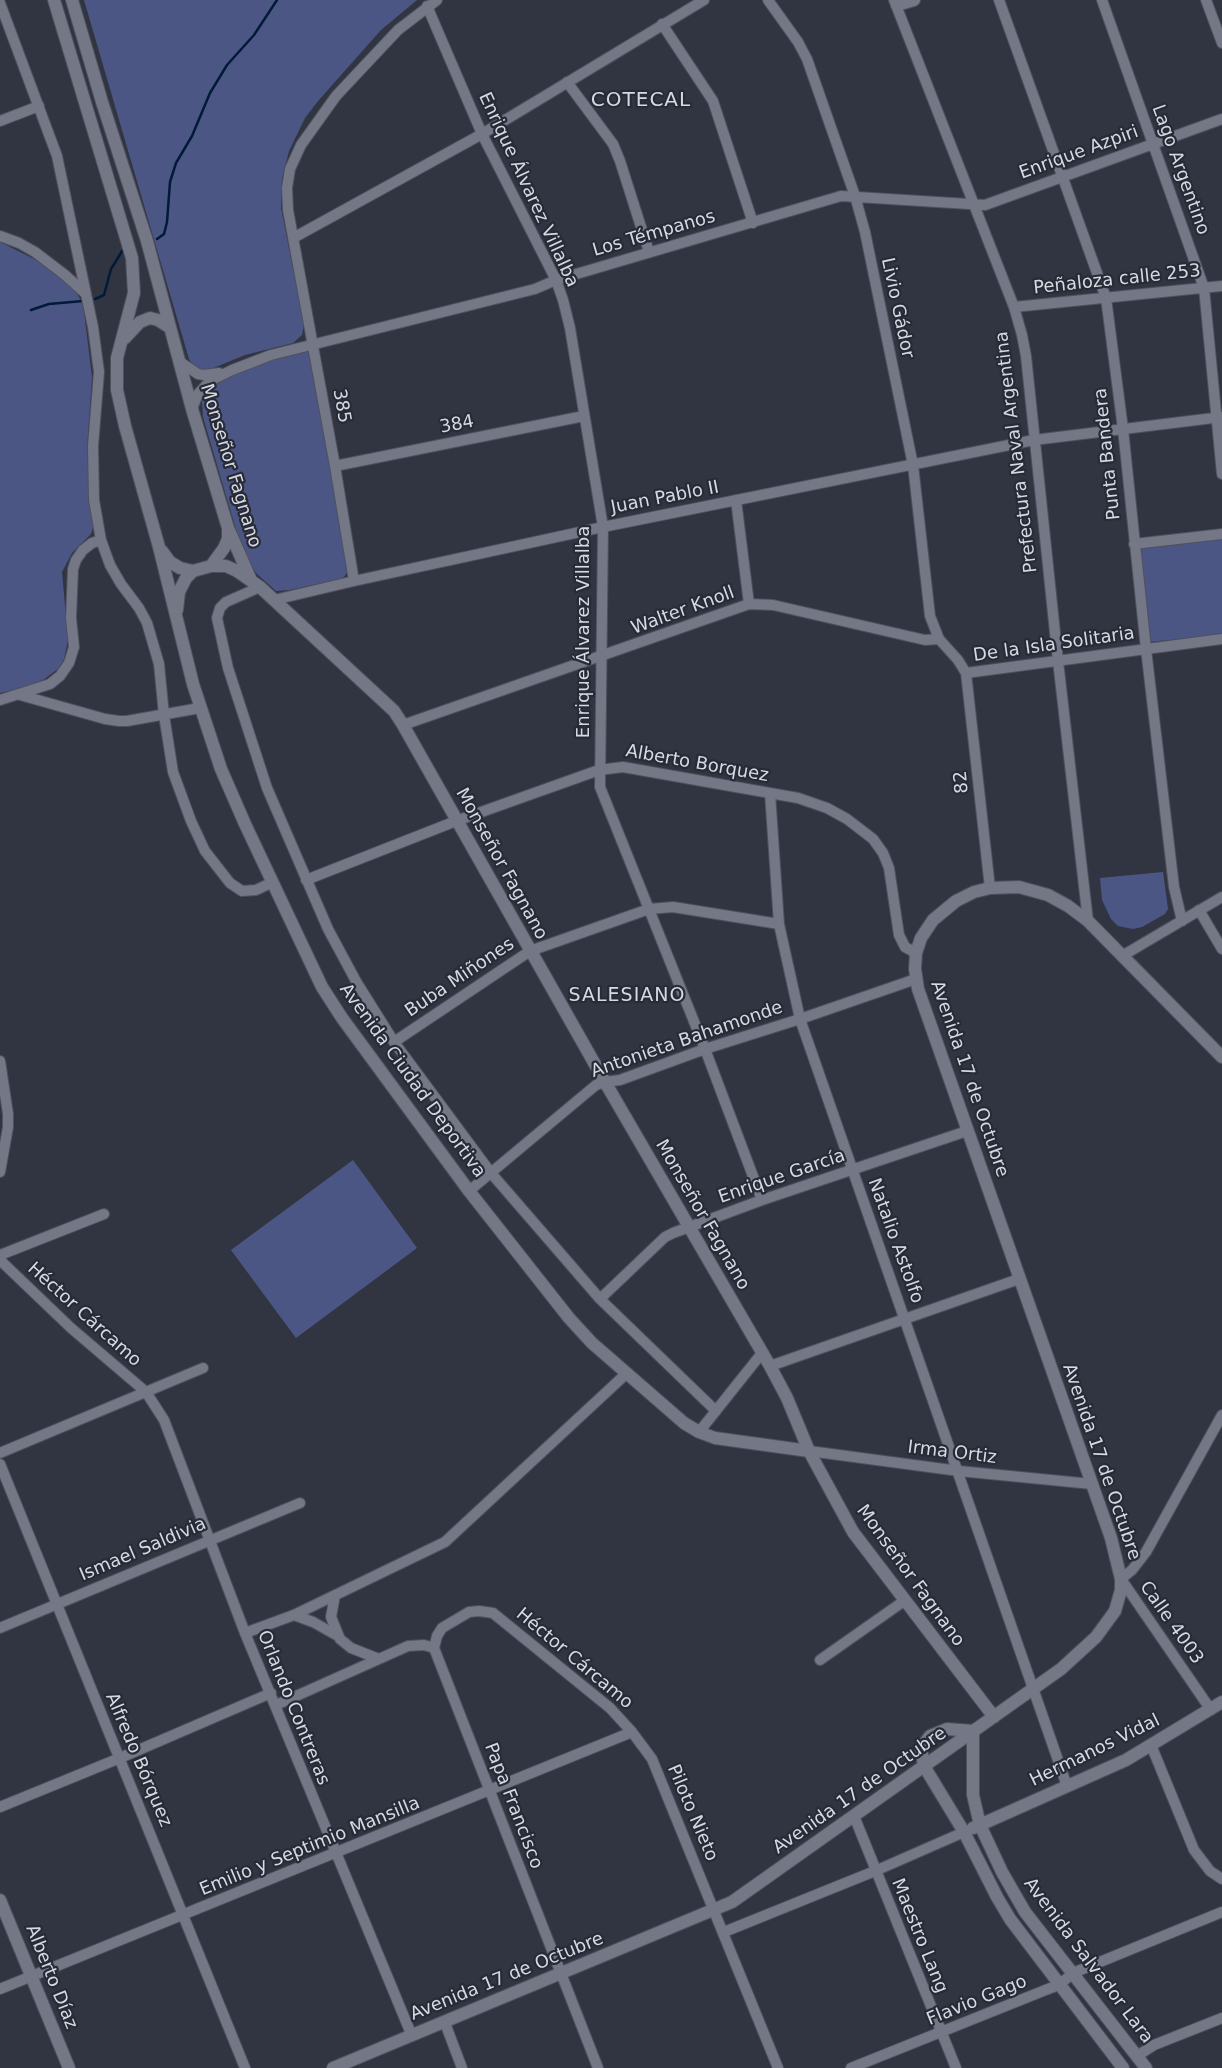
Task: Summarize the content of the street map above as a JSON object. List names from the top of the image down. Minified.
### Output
{"streets":{"street":["Enrique Azpiri","Lago Argentino","Enrique Álvarez Villalba","Los Témpanos","Peñaloza calle 253","Livio Gádor","385","384","Prefectura Naval Argentina","Punta Bandera","Monseñor Fagnano","Juan Pablo II","Walter Knoll","De la Isla Solitaria","Alberto Borquez","82","Buba Miñones","Antonieta Bahamonde","Avenida 17 de Octubre","Avenida Ciudad Deportiva","Enrique García","Natalio Astolfo","Héctor Cárcamo","Irma Ortiz","Ismael Saldivia","Calle 4003","Orlando Contreras","Hermanos Vidal","Alfredo Bórquez","Papa Francisco","Piloto Nieto","Emilio y Septimio Mansilla","Maestro Lang","Avenida Salvador Lara","Alberto Díaz","Flavio Gago"]},"crossings":[["Enrique Azpiri","Lago Argentino"],["Enrique Azpiri","Los Témpanos"],["Enrique Azpiri","Prefectura Naval Argentina"],["Enrique Azpiri","Punta Bandera"],["Lago Argentino","Peñaloza calle 253"],["Lago Argentino","Juan Pablo II"],["Enrique Álvarez Villalba","Los Témpanos"],["Enrique Álvarez Villalba","385"],["Enrique Álvarez Villalba","384"],["Enrique Álvarez Villalba","Juan Pablo II"],["Enrique Álvarez Villalba","Walter Knoll"],["Enrique Álvarez Villalba","Alberto Borquez"],["Enrique Álvarez Villalba","Buba Miñones"],["Enrique Álvarez Villalba","Antonieta Bahamonde"],["Enrique Álvarez Villalba","Enrique García"],["Los Témpanos","Livio Gádor"],["Los Témpanos","385"],["Los Témpanos","Prefectura Naval Argentina"],["Los Témpanos","Monseñor Fagnano"],["Peñaloza calle 253","Prefectura Naval Argentina"],["Peñaloza calle 253","Punta Bandera"],["Livio Gádor","Juan Pablo II"],["Livio Gádor","Walter Knoll"],["385","384"],["385","Juan Pablo II"],["Prefectura Naval Argentina","Juan Pablo II"],["Prefectura Naval Argentina","De la Isla Solitaria"],["Prefectura Naval Argentina","Avenida 17 de Octubre"],["Punta Bandera","Juan Pablo II"],["Punta Bandera","De la Isla Solitaria"],["Monseñor Fagnano","Juan Pablo II"],["Monseñor Fagnano","Walter Knoll"],["Monseñor Fagnano","Alberto Borquez"],["Monseñor Fagnano","Buba Miñones"],["Monseñor Fagnano","Antonieta Bahamonde"],["Monseñor Fagnano","Avenida 17 de Octubre"],["Monseñor Fagnano","Avenida Ciudad Deportiva"],["Monseñor Fagnano","Enrique García"],["Monseñor Fagnano","Irma Ortiz"],["De la Isla Solitaria","82"],["Alberto Borquez","Avenida 17 de Octubre"],["Alberto Borquez","Avenida Ciudad Deportiva"],["Alberto Borquez","Natalio Astolfo"],["82","Avenida 17 de Octubre"],["Buba Miñones","Avenida Ciudad Deportiva"],["Buba Miñones","Natalio Astolfo"],["Antonieta Bahamonde","Avenida 17 de Octubre"],["Antonieta Bahamonde","Avenida Ciudad Deportiva"],["Antonieta Bahamonde","Natalio Astolfo"],["Avenida 17 de Octubre","Enrique García"],["Avenida 17 de Octubre","Natalio Astolfo"],["Avenida 17 de Octubre","Irma Ortiz"],["Avenida 17 de Octubre","Calle 4003"],["Avenida 17 de Octubre","Orlando Contreras"],["Avenida 17 de Octubre","Papa Francisco"],["Avenida 17 de Octubre","Piloto Nieto"],["Avenida 17 de Octubre","Maestro Lang"],["Avenida 17 de Octubre","Avenida Salvador Lara"],["Avenida Ciudad Deportiva","Enrique García"],["Avenida Ciudad Deportiva","Irma Ortiz"],["Enrique García","Natalio Astolfo"],["Natalio Astolfo","Irma Ortiz"],["Natalio Astolfo","Hermanos Vidal"],["Héctor Cárcamo","Orlando Contreras"],["Héctor Cárcamo","Papa Francisco"],["Héctor Cárcamo","Piloto Nieto"],["Héctor Cárcamo","Emilio y Septimio Mansilla"],["Ismael Saldivia","Orlando Contreras"],["Ismael Saldivia","Alfredo Bórquez"],["Calle 4003","Hermanos Vidal"],["Orlando Contreras","Emilio y Septimio Mansilla"],["Hermanos Vidal","Avenida Salvador Lara"],["Alfredo Bórquez","Emilio y Septimio Mansilla"],["Papa Francisco","Emilio y Septimio Mansilla"],["Piloto Nieto","Emilio y Septimio Mansilla"],["Emilio y Septimio Mansilla","Alberto Díaz"],["Maestro Lang","Flavio Gago"],["Avenida Salvador Lara","Flavio Gago"]],"districts":["COTECAL","SALESIANO"]}
